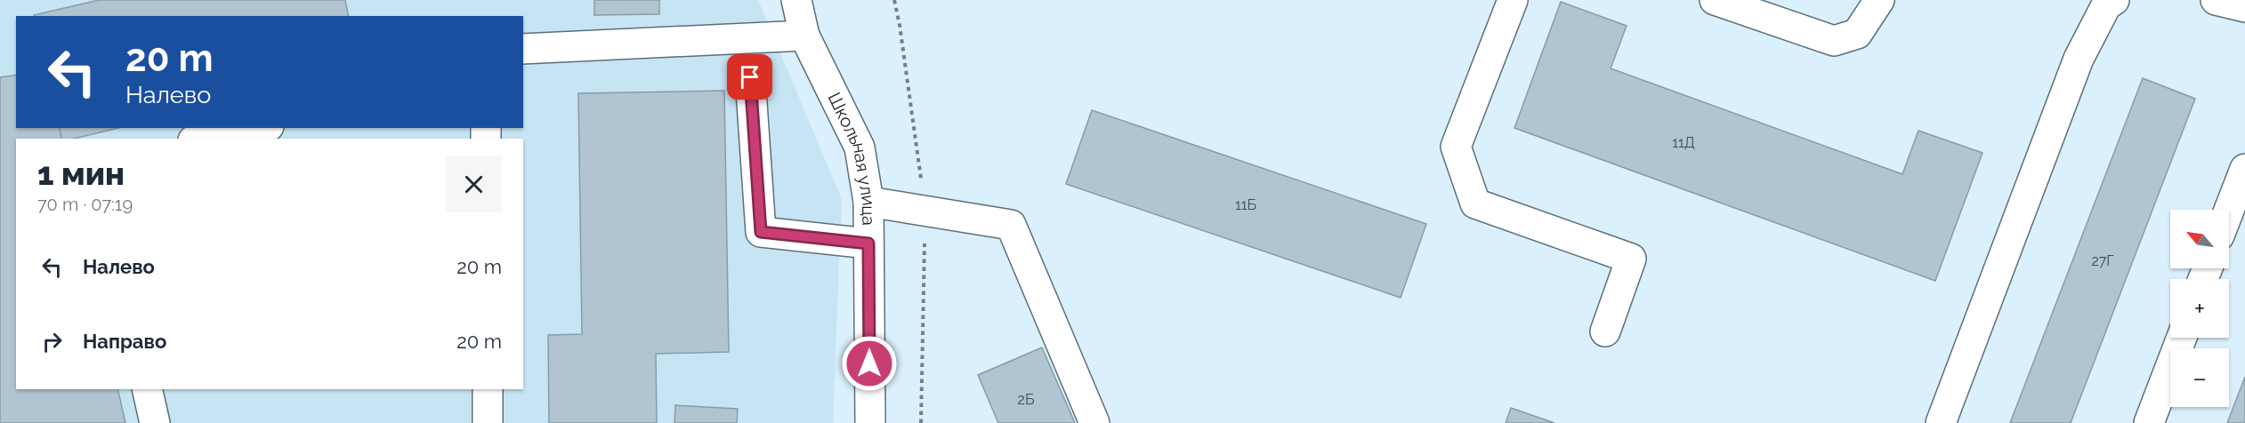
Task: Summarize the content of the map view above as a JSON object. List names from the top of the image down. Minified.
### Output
{"streets":{"street":["Школьная улица"]},"house_numbers":["11Д","11Б","27Г","2Б"],"north":"top left","page":{"turn":["20 m","Налево"],"heading":["1 мин","70 m · 07:19"],"map_buttons":["+","−"],"list":[{"name":"Налево","value":"20 m"},{"name":"Направо","value":"20 m"}]}}
